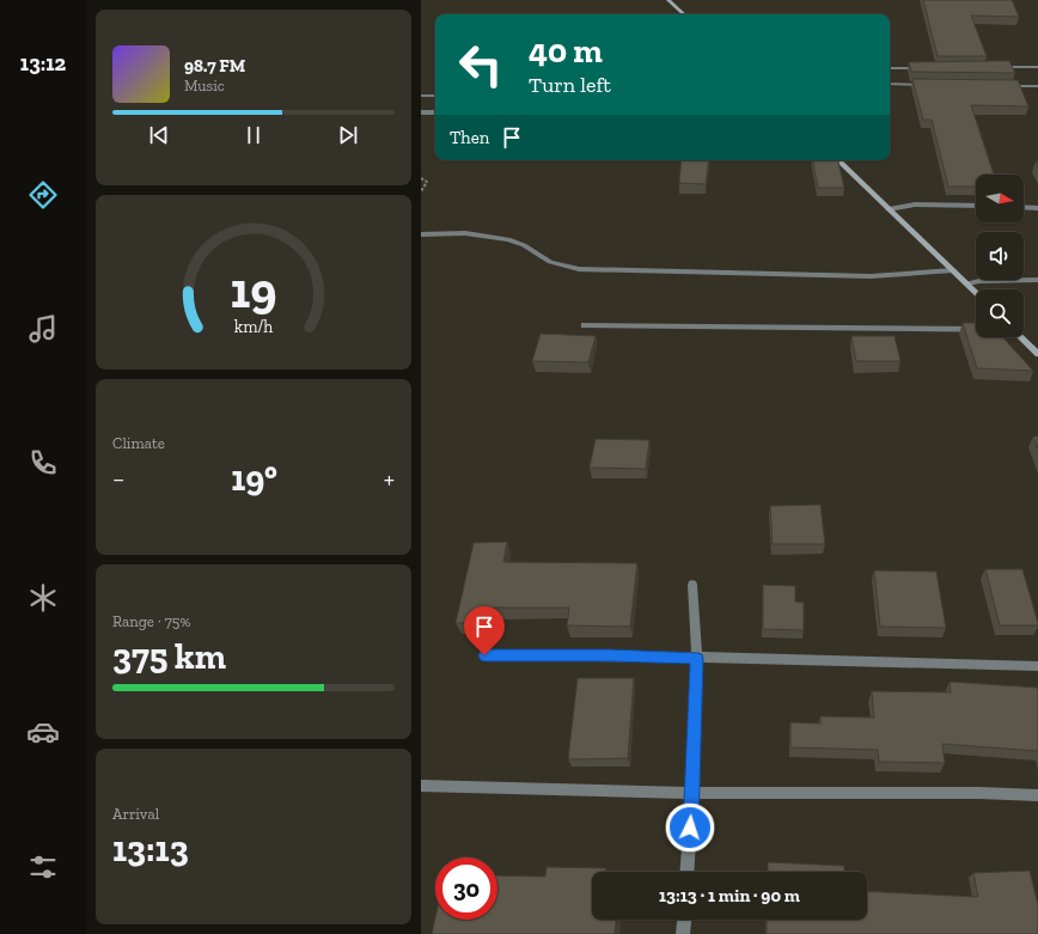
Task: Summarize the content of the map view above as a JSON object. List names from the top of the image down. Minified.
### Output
{"north":"right","page":{"tabs":"13:12","turn":["40 m","Turn left"],"song":["98.7 FM","Music"],"then":"Then","tile":["Climate",["Range · 75%","375 km"],["Arrival","13:13"]],"heat":["−","19°","+"],"limit":"30","trip":"13:13 · 1 min · 90 m","gauge":["19","km/h"]}}
